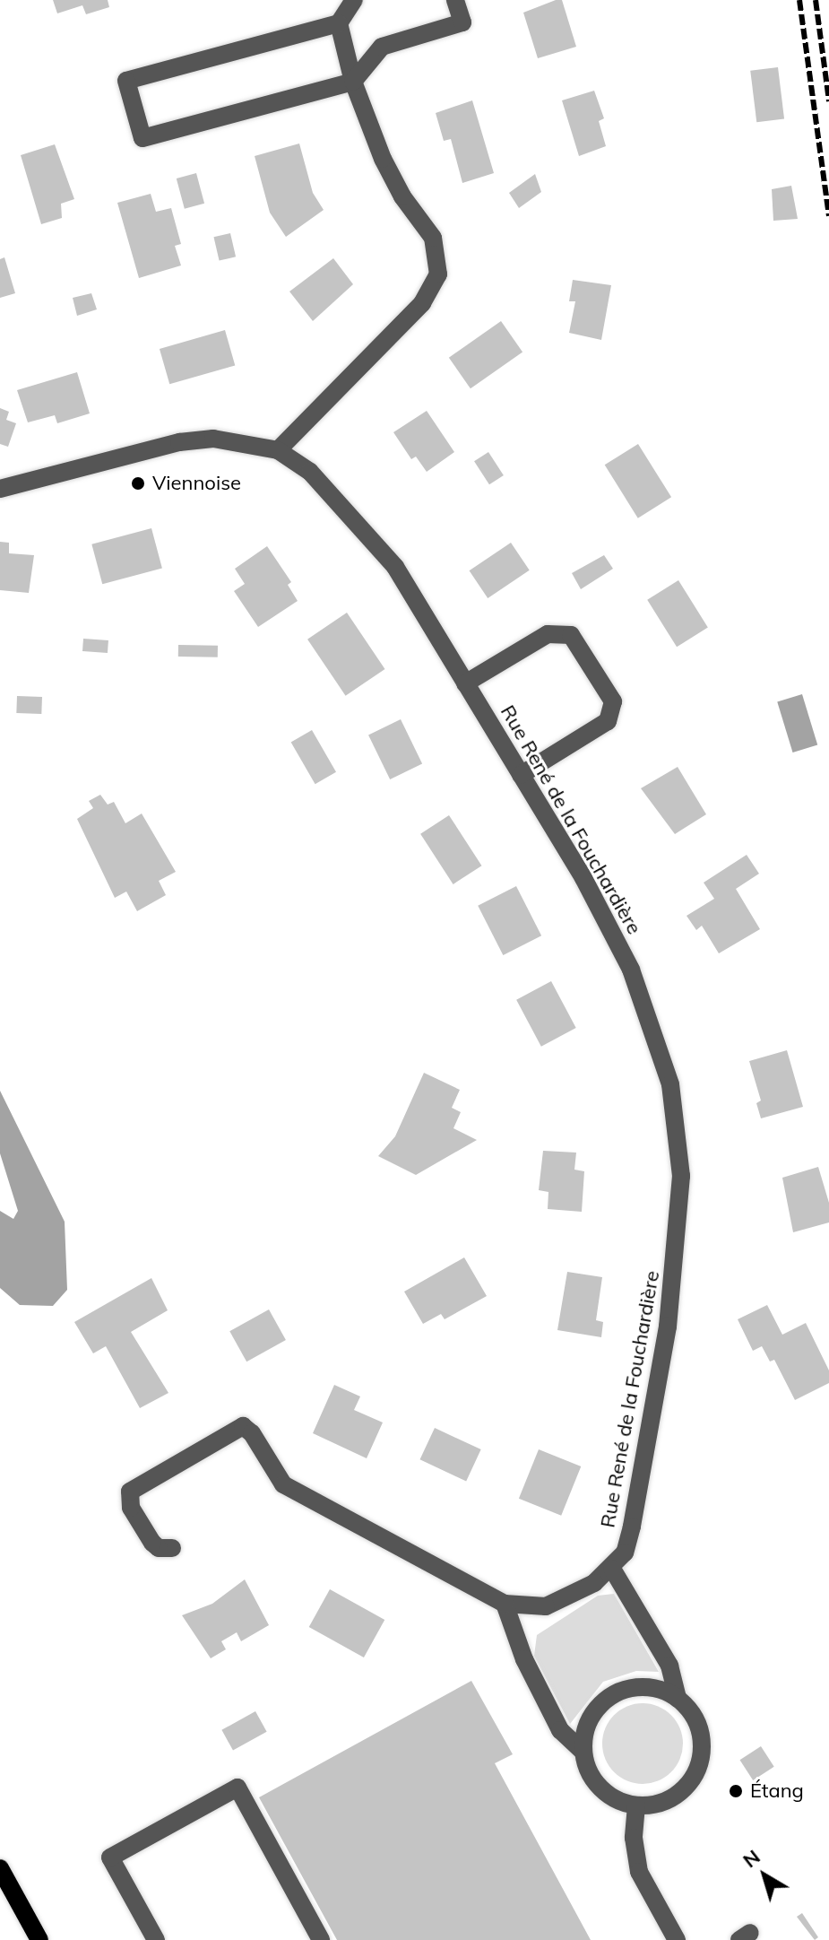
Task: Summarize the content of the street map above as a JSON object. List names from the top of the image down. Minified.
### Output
{"streets":{"street":["Rue René de la Fouchardière"]},"places":["Viennoise","Étang"],"north":"top left"}
